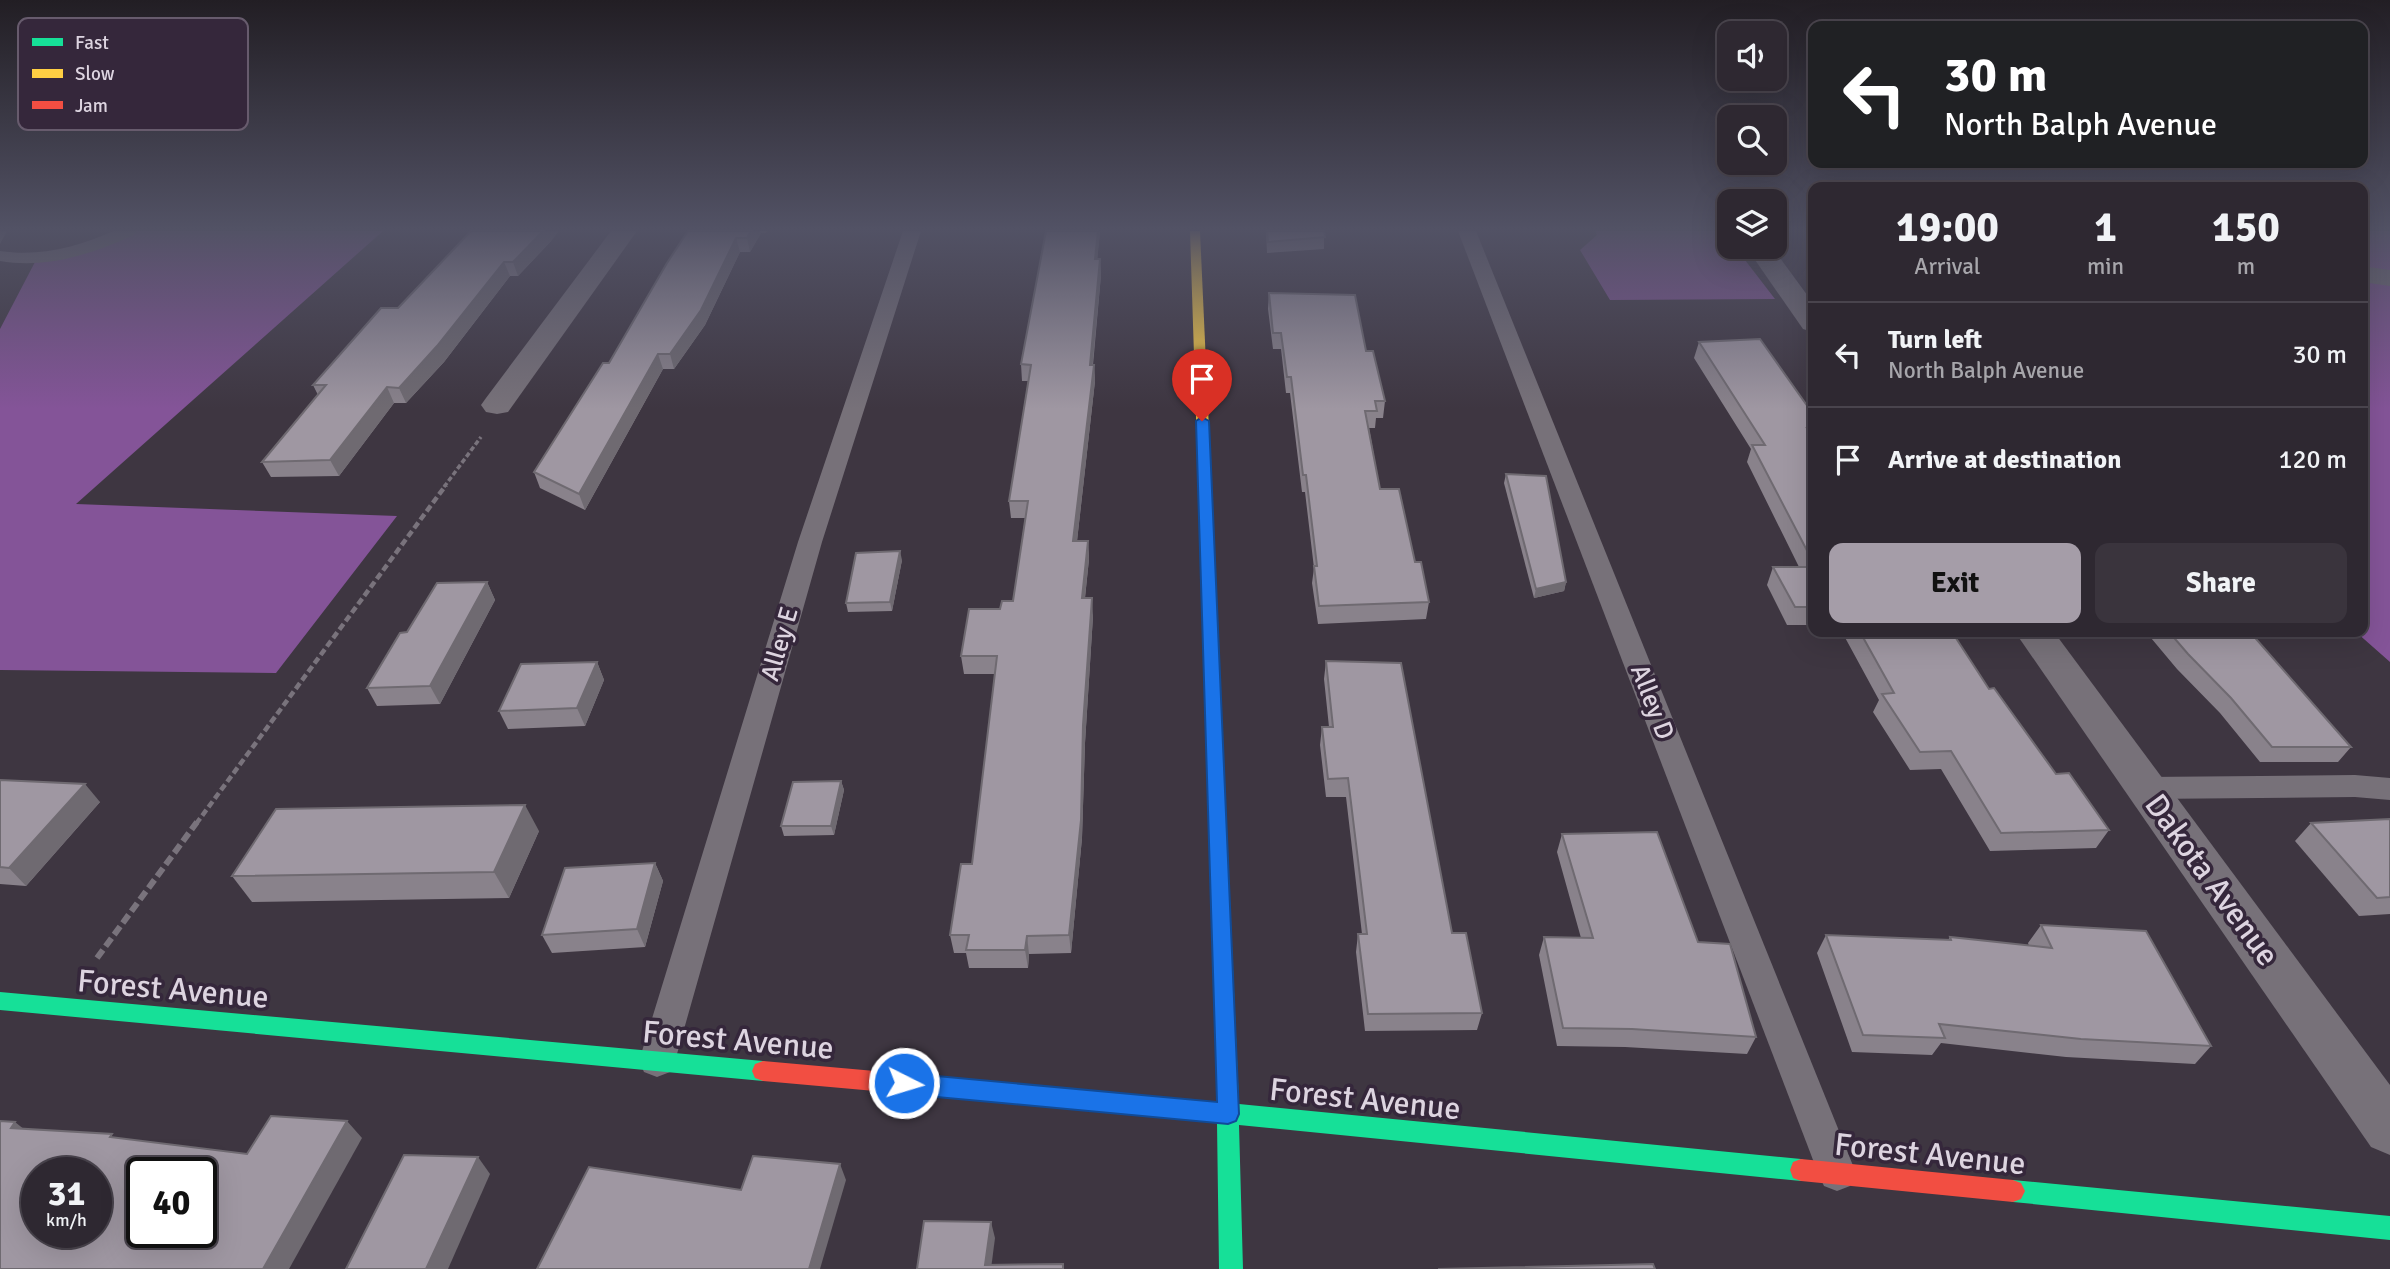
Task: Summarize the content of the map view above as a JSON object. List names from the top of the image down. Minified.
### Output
{"streets":{"street":["Dakota Avenue","Forest Avenue"],"lane":["Alley E","Alley D"]},"crossings":[["Alley E","Forest Avenue"],["Alley D","Forest Avenue"]],"legend":["Fast","Slow","Jam"],"page":{"turn":["30 m","North Balph Avenue"],"eta":["19:00","Arrival","1","min","150","m"],"list":[{"name":"Turn left","note":"North Balph Avenue","value":"30 m"},{"name":"Arrive at destination","value":"120 m"}],"buttons":["Exit","Share"],"speed":"31 km/h","limit":"40"}}
